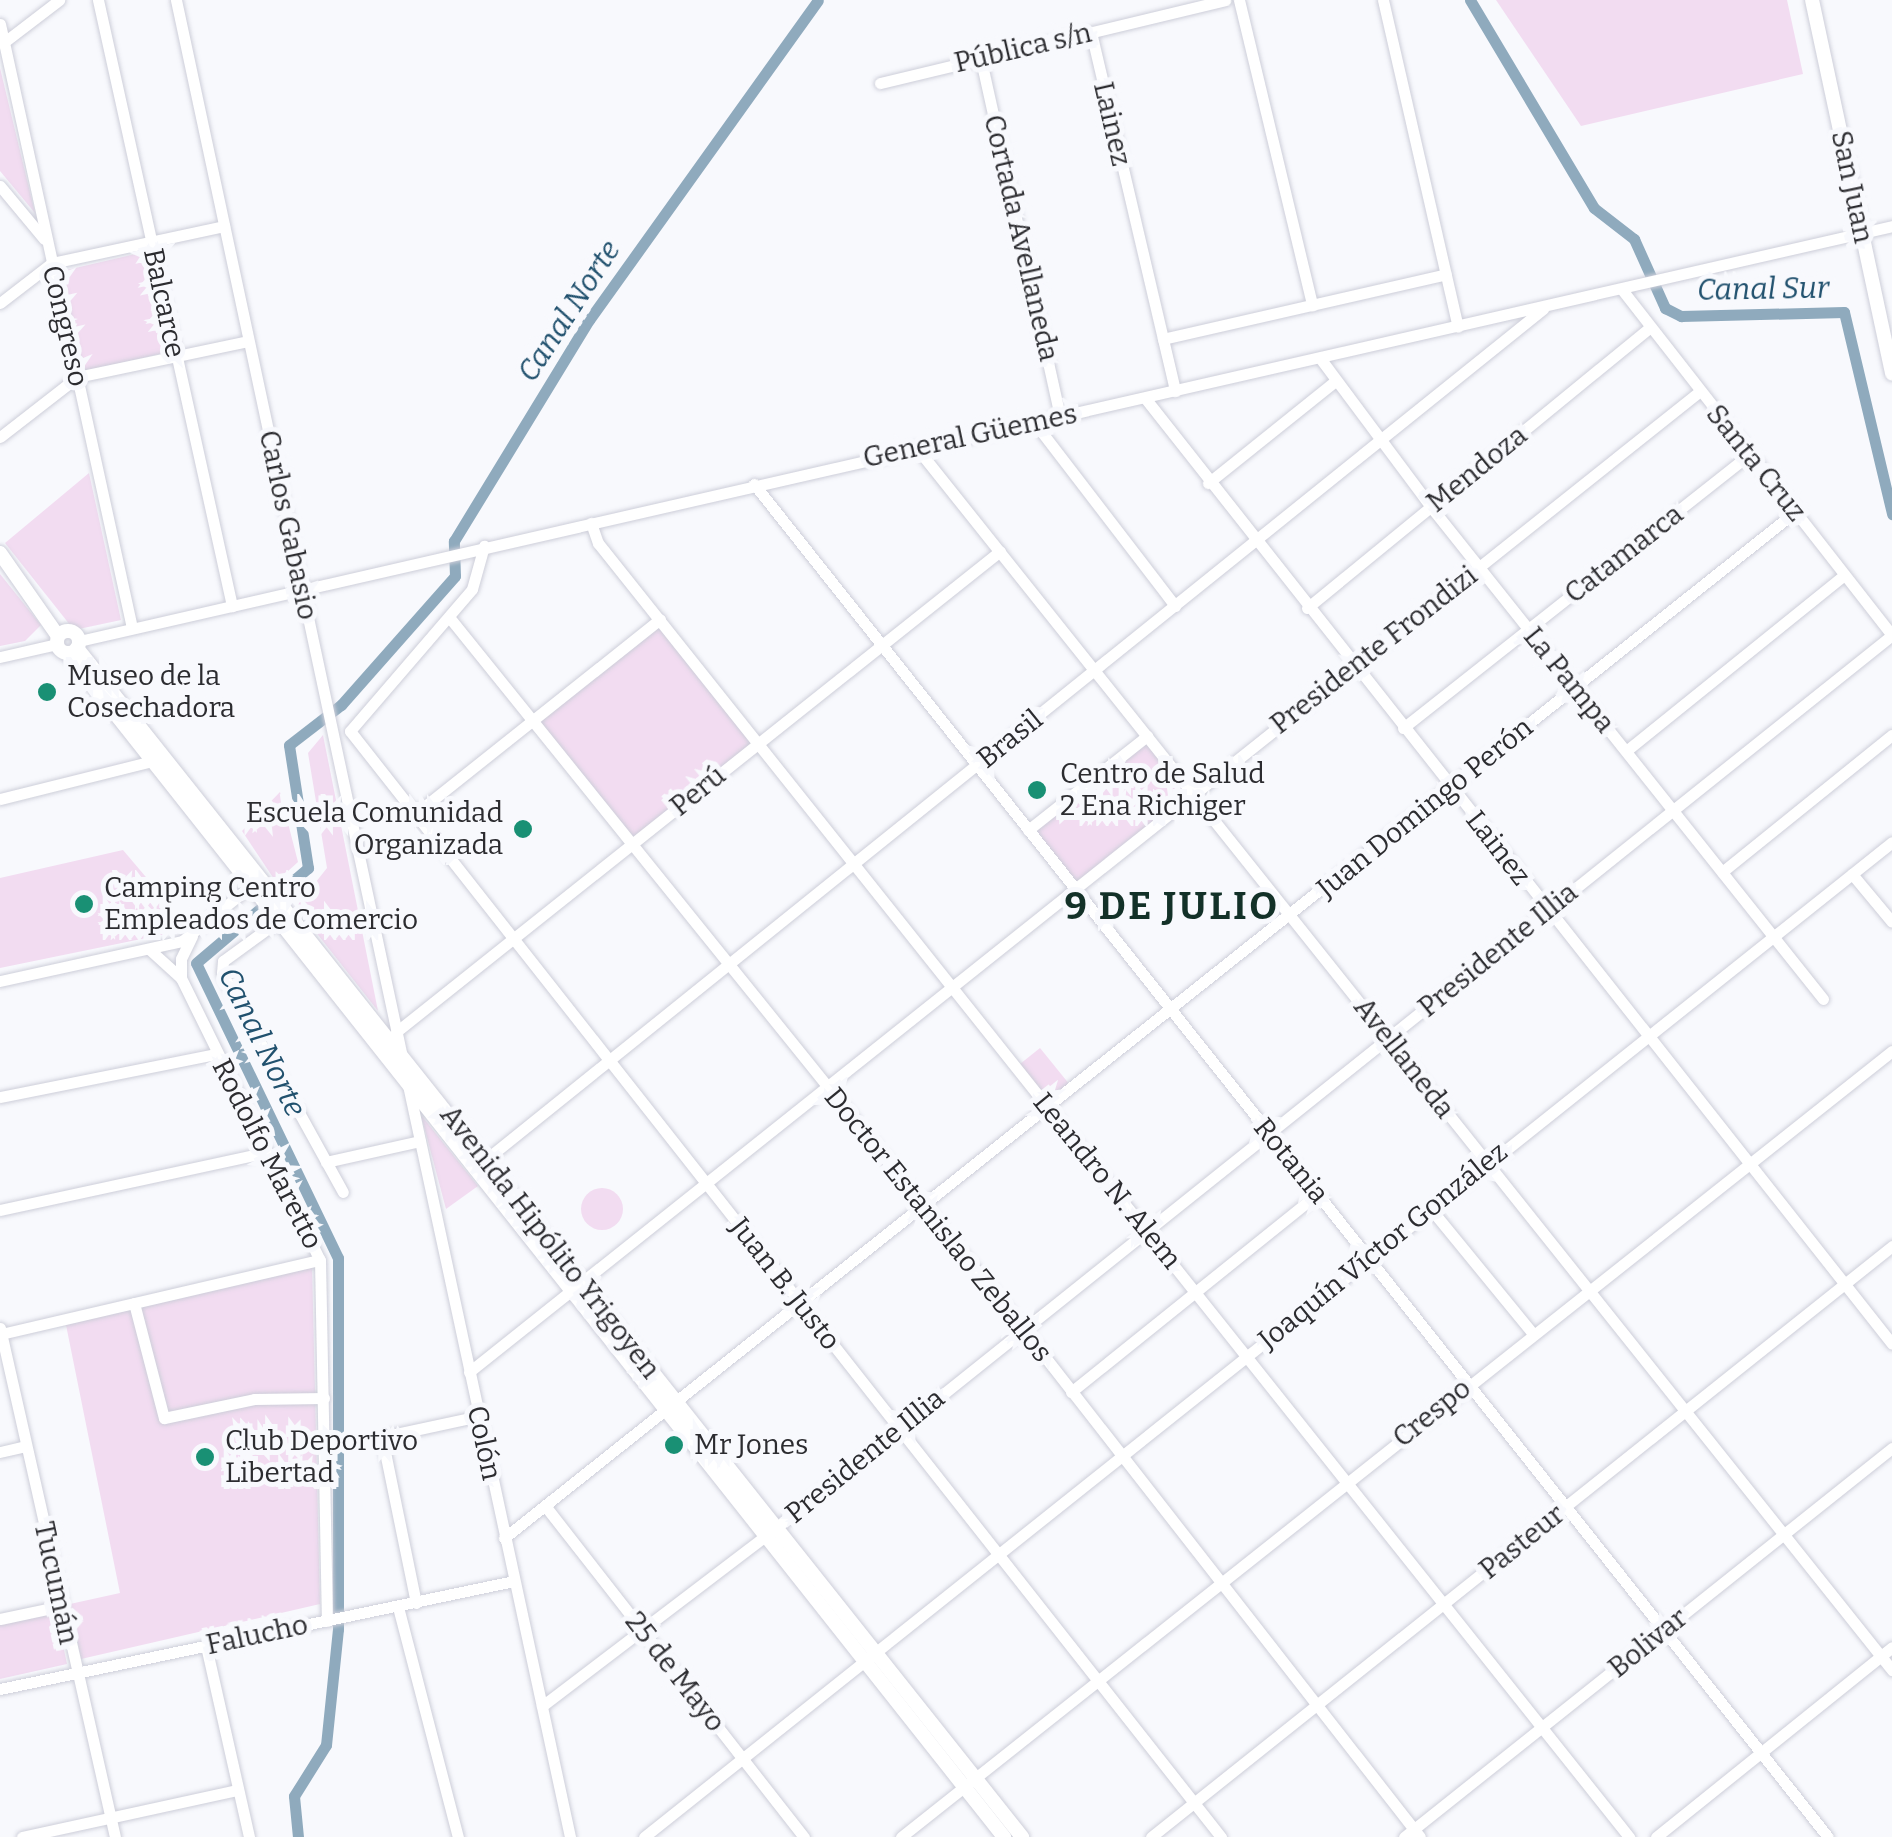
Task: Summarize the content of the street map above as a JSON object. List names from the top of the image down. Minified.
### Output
{"streets":{"street":["Pública s/n","Lainez","San Juan","Cortada Avellaneda","Balcarce","Congreso","General Güemes","Santa Cruz","Mendoza","Carlos Gabasio","Catamarca","Presidente Frondizi","La Pampa","Brasil","Perú","Juan Domingo Perón","Presidente Illia","Avellaneda","Rodolfo Maretto","Rotania","Leandro N. Alem","Doctor Estanislao Zeballos","Avenida Hipólito Yrigoyen","Joaquín Víctor González","Juan B. Justo","Crespo","Colón","Pasteur","Tucumán","Falucho","Bolivar","25 de Mayo"]},"crossings":[["Pública s/n","Lainez"],["Pública s/n","Cortada Avellaneda"],["Lainez","General Güemes"],["Lainez","Mendoza"],["Lainez","Catamarca"],["Lainez","Presidente Frondizi"],["Lainez","Brasil"],["Lainez","Juan Domingo Perón"],["Lainez","Presidente Illia"],["Lainez","Joaquín Víctor González"],["Lainez","Crespo"],["Lainez","Pasteur"],["San Juan","General Güemes"],["Cortada Avellaneda","General Güemes"],["Balcarce","General Güemes"],["Congreso","General Güemes"],["General Güemes","Santa Cruz"],["General Güemes","Carlos Gabasio"],["General Güemes","La Pampa"],["General Güemes","Brasil"],["General Güemes","Avellaneda"],["General Güemes","Rotania"],["General Güemes","Leandro N. Alem"],["General Güemes","Avenida Hipólito Yrigoyen"],["Santa Cruz","Mendoza"],["Santa Cruz","Catamarca"],["Santa Cruz","Presidente Frondizi"],["Santa Cruz","Juan Domingo Perón"],["Santa Cruz","Presidente Illia"],["Mendoza","La Pampa"],["Carlos Gabasio","Perú"],["Carlos Gabasio","Avenida Hipólito Yrigoyen"],["Carlos Gabasio","Colón"],["Catamarca","La Pampa"],["Presidente Frondizi","La Pampa"],["Presidente Frondizi","Avellaneda"],["Presidente Frondizi","Rotania"],["Presidente Frondizi","Leandro N. Alem"],["Presidente Frondizi","Doctor Estanislao Zeballos"],["Presidente Frondizi","Avenida Hipólito Yrigoyen"],["Presidente Frondizi","Juan B. Justo"],["Presidente Frondizi","Colón"],["La Pampa","Brasil"],["La Pampa","Juan Domingo Perón"],["La Pampa","Presidente Illia"],["La Pampa","Joaquín Víctor González"],["Brasil","Avellaneda"],["Brasil","Rotania"],["Brasil","Leandro N. Alem"],["Brasil","Doctor Estanislao Zeballos"],["Brasil","Avenida Hipólito Yrigoyen"],["Brasil","Juan B. Justo"],["Perú","Avellaneda"],["Perú","Rotania"],["Perú","Leandro N. Alem"],["Perú","Doctor Estanislao Zeballos"],["Perú","Juan B. Justo"],["Juan Domingo Perón","Avellaneda"],["Juan Domingo Perón","Rotania"],["Juan Domingo Perón","Leandro N. Alem"],["Juan Domingo Perón","Doctor Estanislao Zeballos"],["Juan Domingo Perón","Avenida Hipólito Yrigoyen"],["Juan Domingo Perón","Juan B. Justo"],["Juan Domingo Perón","Colón"],["Juan Domingo Perón","25 de Mayo"],["Presidente Illia","Avellaneda"],["Presidente Illia","Rotania"],["Presidente Illia","Leandro N. Alem"],["Presidente Illia","Doctor Estanislao Zeballos"],["Presidente Illia","Avenida Hipólito Yrigoyen"],["Presidente Illia","Juan B. Justo"],["Presidente Illia","Colón"],["Presidente Illia","25 de Mayo"],["Avellaneda","Joaquín Víctor González"],["Avellaneda","Crespo"],["Avellaneda","Pasteur"],["Avellaneda","Bolivar"],["Rodolfo Maretto","Falucho"],["Rotania","Joaquín Víctor González"],["Rotania","Crespo"],["Rotania","Pasteur"],["Rotania","Bolivar"],["Leandro N. Alem","Joaquín Víctor González"],["Leandro N. Alem","Crespo"],["Leandro N. Alem","Pasteur"],["Leandro N. Alem","Bolivar"],["Doctor Estanislao Zeballos","Joaquín Víctor González"],["Doctor Estanislao Zeballos","Crespo"],["Doctor Estanislao Zeballos","Pasteur"],["Doctor Estanislao Zeballos","Bolivar"],["Avenida Hipólito Yrigoyen","Joaquín Víctor González"],["Avenida Hipólito Yrigoyen","Crespo"],["Avenida Hipólito Yrigoyen","Colón"],["Joaquín Víctor González","Juan B. Justo"],["Joaquín Víctor González","25 de Mayo"],["Juan B. Justo","Crespo"],["Juan B. Justo","Pasteur"],["Colón","Falucho"],["Tucumán","Falucho"]],"districts":["9 DE JULIO"],"water":["Canal Sur","Canal Norte"],"places":["Museo de la Cosechadora","Centro de Salud 2 Ena Richiger","Escuela Comunidad Organizada","Camping Centro Empleados de Comercio","Mr Jones","Club Deportivo Libertad"]}
